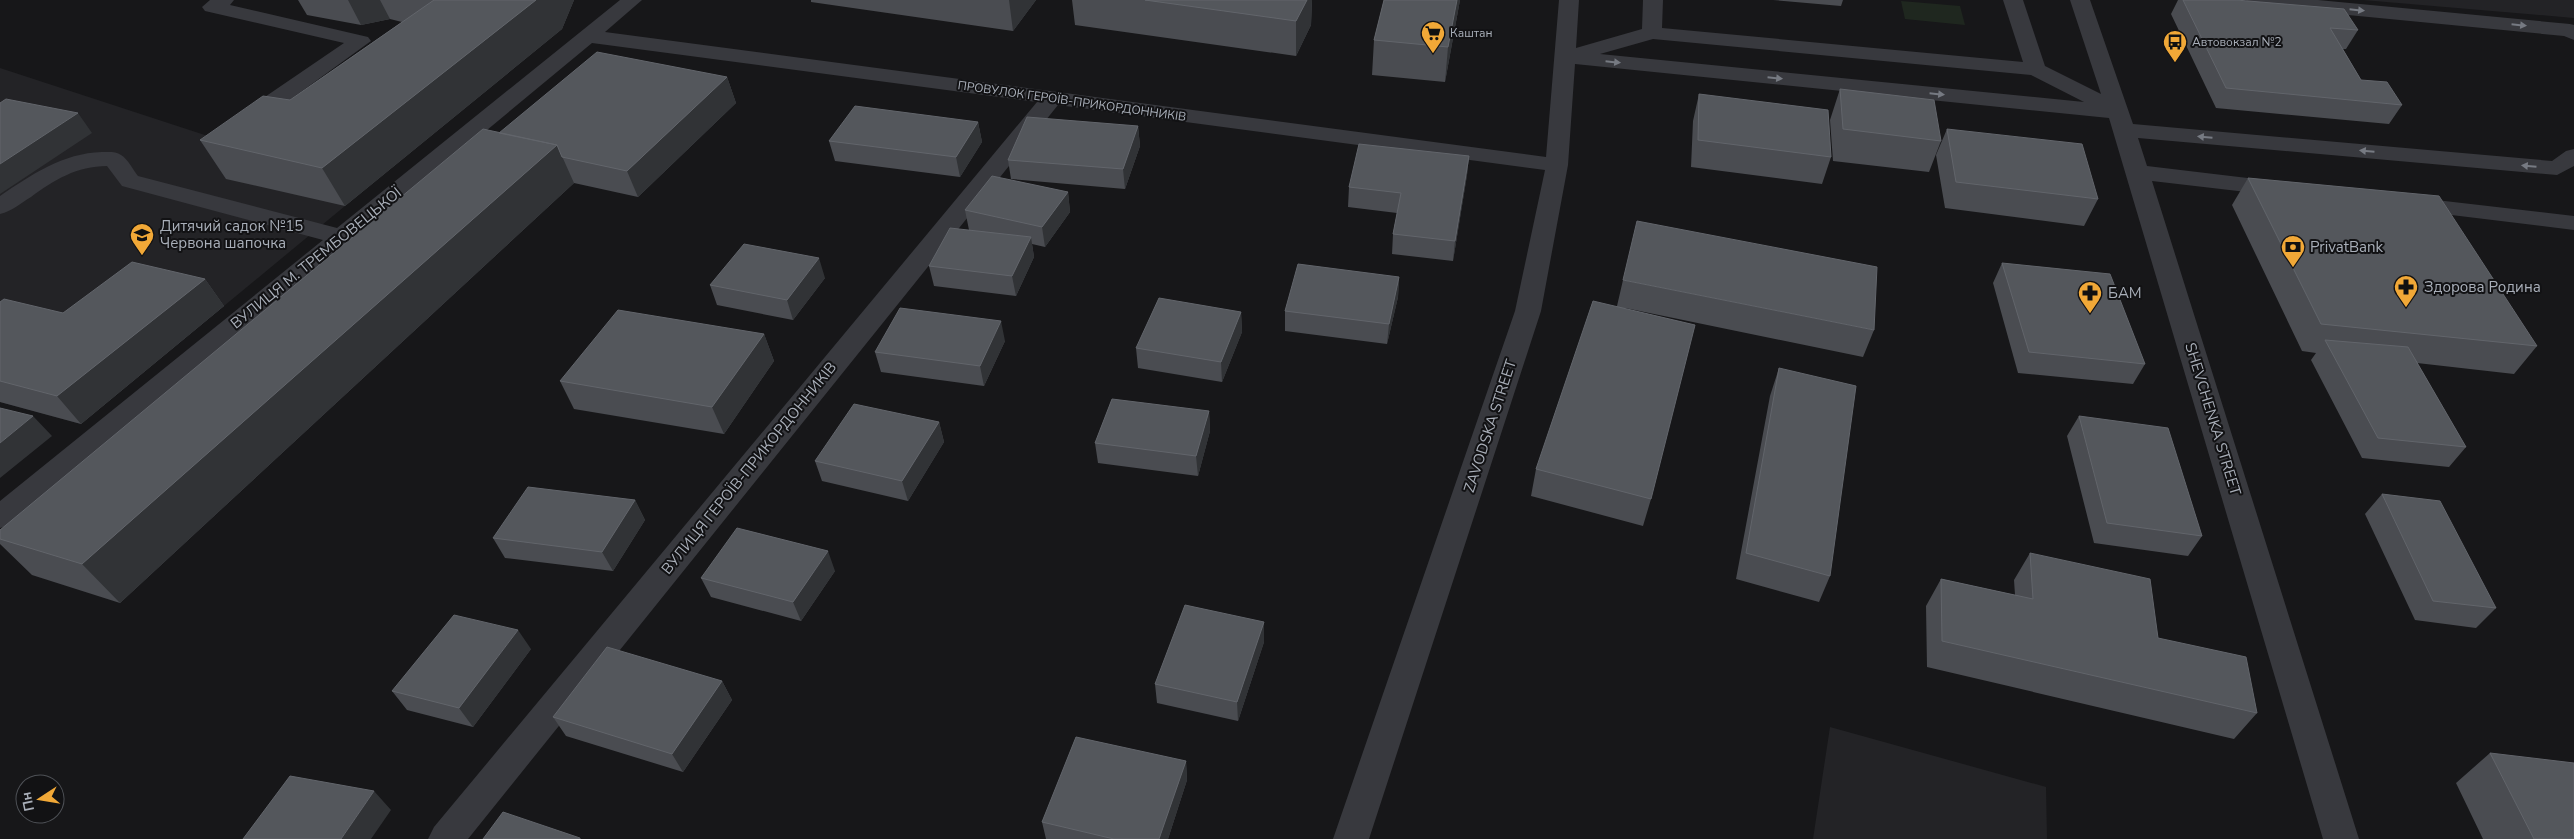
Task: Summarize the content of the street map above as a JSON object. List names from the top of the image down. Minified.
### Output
{"streets":{"street":["ПРОВУЛОК ГЕРОЇВ-ПРИКОРДОННИКІВ","ВУЛИЦЯ М. ТРЕМБОВЕЦЬКОЇ","SHEVCHENKA STREET","ZAVODSKA STREET","ВУЛИЦЯ ГЕРОЇВ-ПРИКОРДОННИКІВ"]},"crossings":[["ПРОВУЛОК ГЕРОЇВ-ПРИКОРДОННИКІВ","ВУЛИЦЯ М. ТРЕМБОВЕЦЬКОЇ"],["ПРОВУЛОК ГЕРОЇВ-ПРИКОРДОННИКІВ","ZAVODSKA STREET"],["ПРОВУЛОК ГЕРОЇВ-ПРИКОРДОННИКІВ","ВУЛИЦЯ ГЕРОЇВ-ПРИКОРДОННИКІВ"]],"places":{"supermarket":["Каштан"],"bus stop":["Автовокзал №2"],"school or university":["Дитячий садок №15 Червона шапочка"],"bank":["PrivatBank"],"pharmacy":["Здорова Родина","БАМ"]},"north":"left"}
